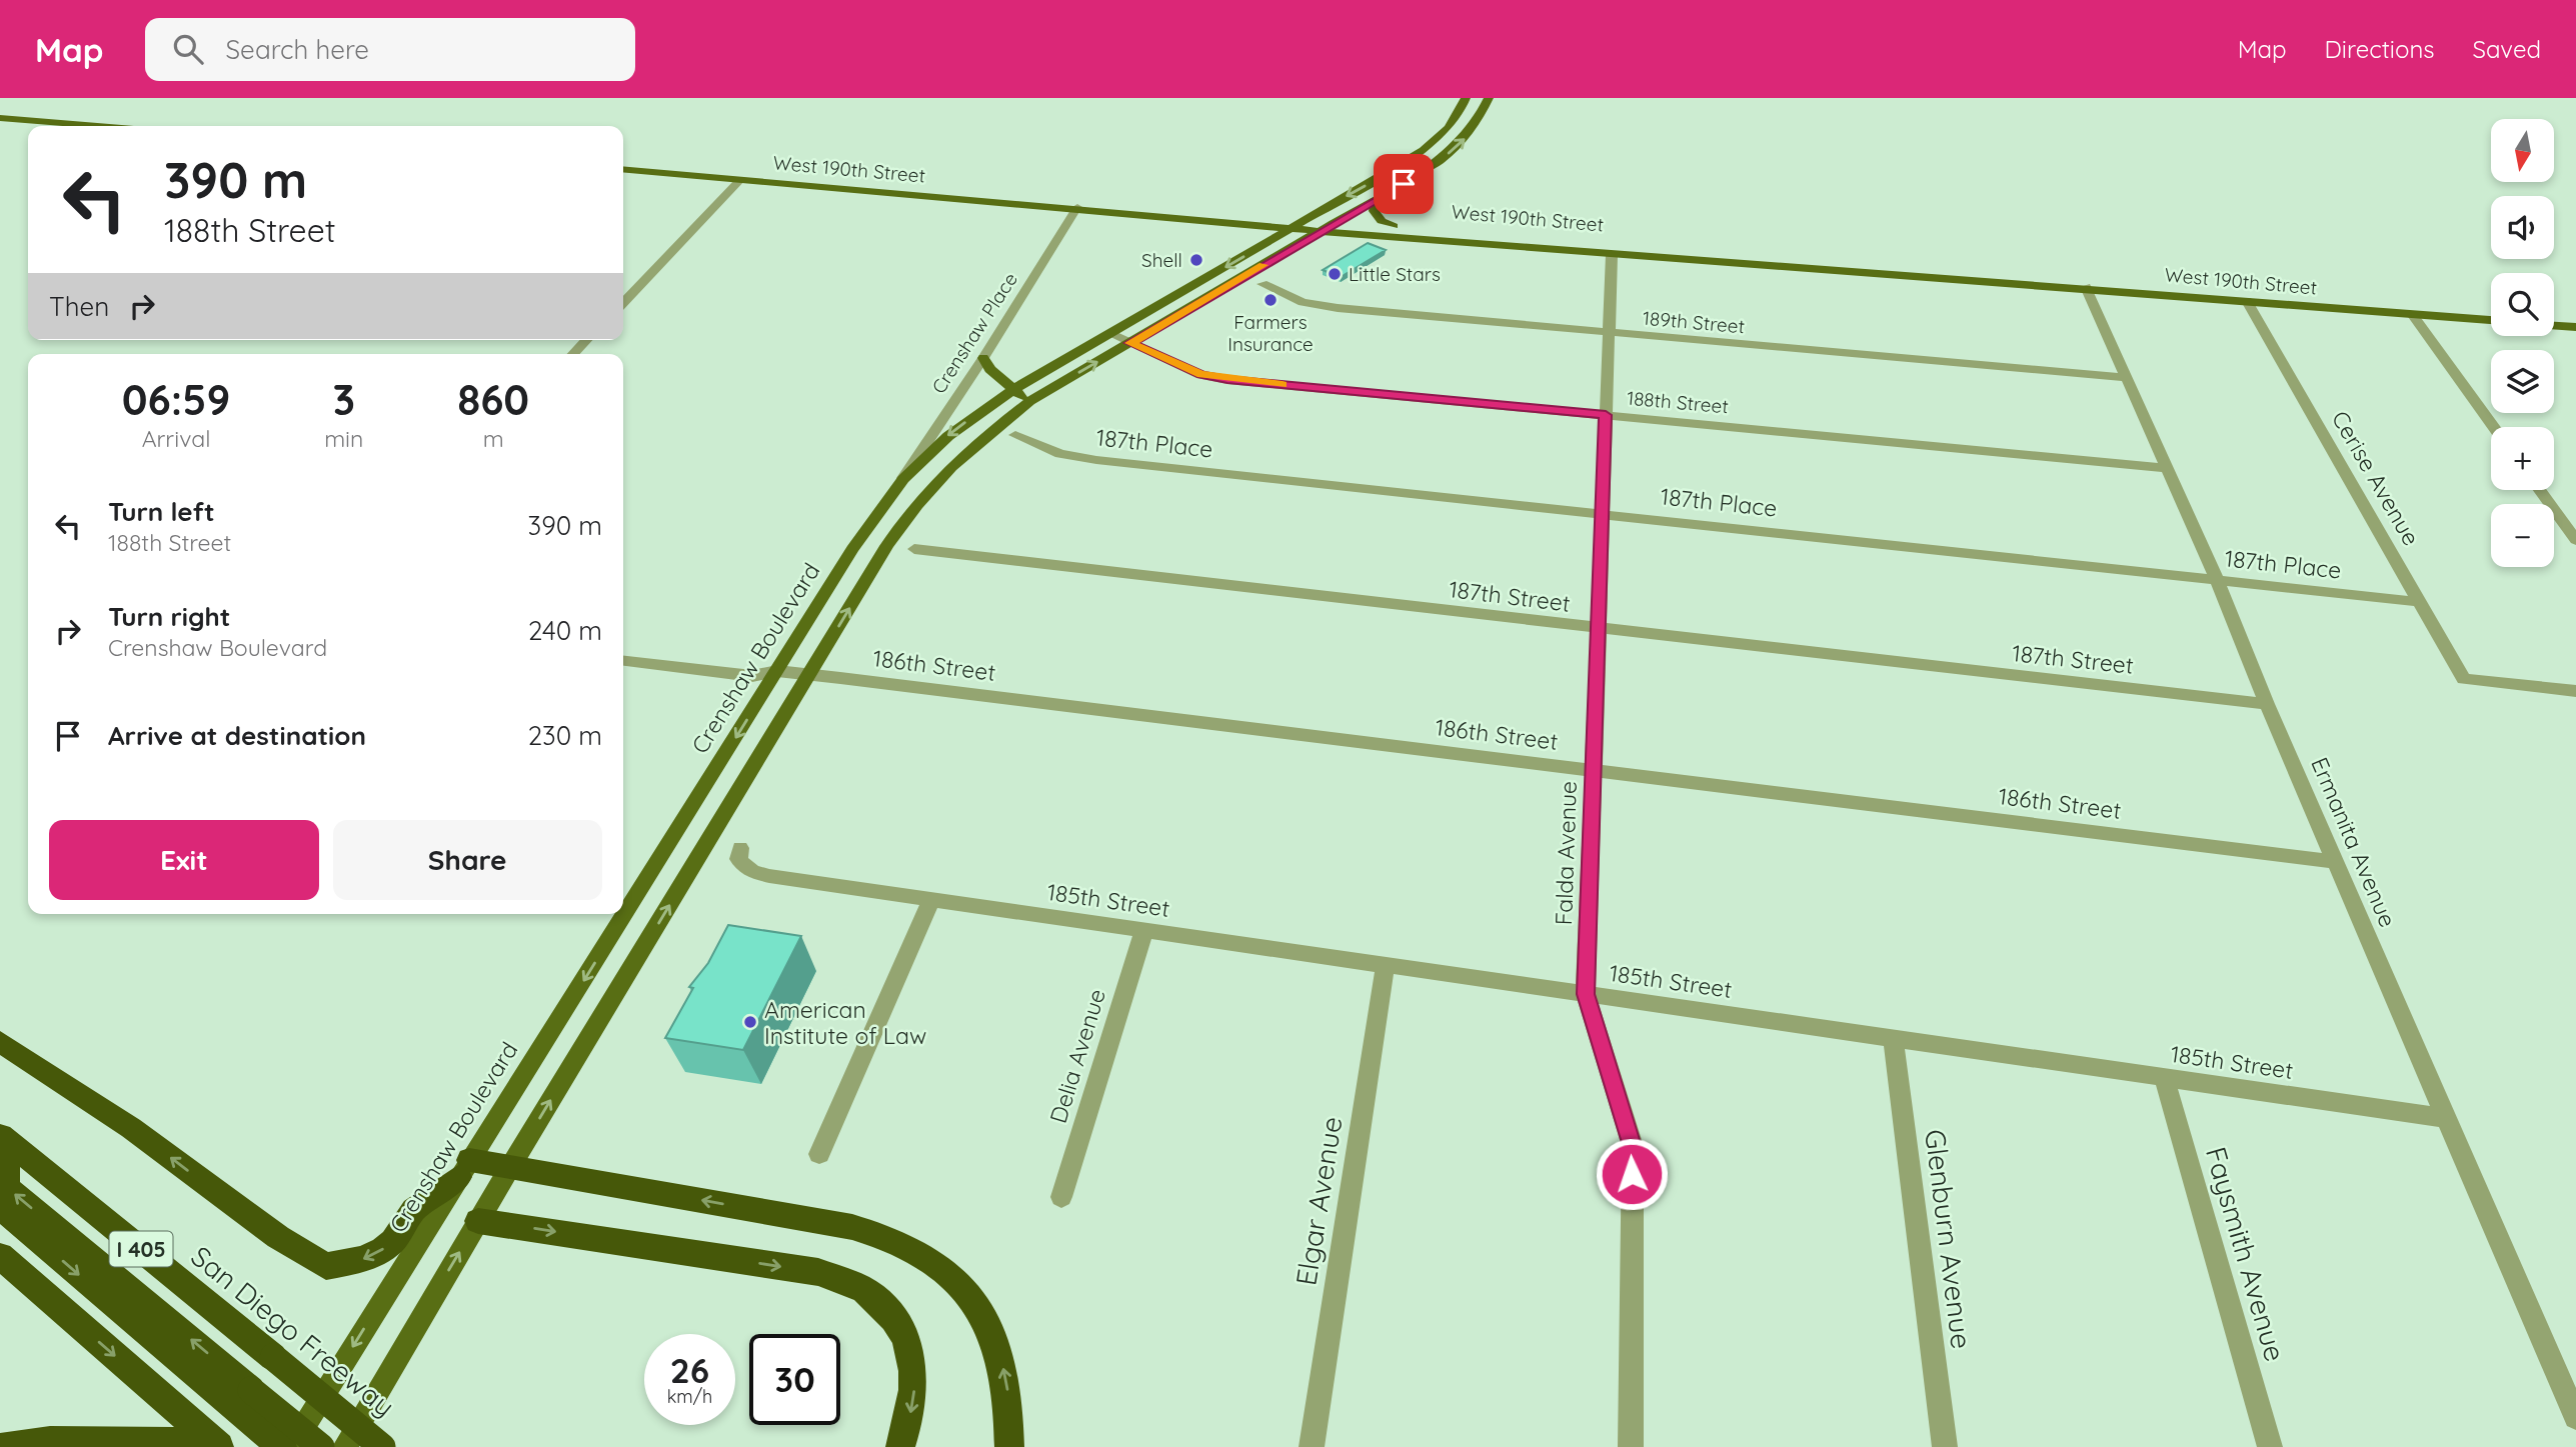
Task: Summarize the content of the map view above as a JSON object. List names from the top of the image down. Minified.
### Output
{"streets":{"highway":["I 405","San Diego Freeway"],"main road":["West 190th Street","Crenshaw Boulevard"],"street":["189th Street","Crenshaw Place","188th Street","187th Place","Cerise Avenue","187th Street","186th Street","Ermanita Avenue","Falda Avenue","185th Street","Delia Avenue","Elgar Avenue","Glenburn Avenue","Faysmith Avenue"]},"crossings":[["West 190th Street","Crenshaw Place"],["West 190th Street","Cerise Avenue"],["West 190th Street","Crenshaw Boulevard"],["West 190th Street","Ermanita Avenue"],["West 190th Street","Falda Avenue"],["189th Street","Ermanita Avenue"],["189th Street","Falda Avenue"],["Crenshaw Place","Crenshaw Boulevard"],["188th Street","Crenshaw Boulevard"],["188th Street","Ermanita Avenue"],["188th Street","Falda Avenue"],["187th Place","Cerise Avenue"],["187th Place","Ermanita Avenue"],["187th Place","Falda Avenue"],["187th Street","Ermanita Avenue"],["187th Street","Falda Avenue"],["Crenshaw Boulevard","186th Street"],["186th Street","Ermanita Avenue"],["186th Street","Falda Avenue"],["Ermanita Avenue","185th Street"],["Falda Avenue","185th Street"],["185th Street","Delia Avenue"],["185th Street","Elgar Avenue"],["185th Street","Glenburn Avenue"],["185th Street","Faysmith Avenue"]],"places":["Shell","Little Stars","Farmers Insurance","American Institute of Law"],"north":"bottom","page":{"header":"Map","search":"Search here","nav":["Map","Directions","Saved"],"map_buttons":["+","−"],"turn":["390 m","188th Street"],"then":"Then","eta":["06:59","Arrival","3","min","860","m"],"list":[{"name":"Turn left","note":"188th Street","value":"390 m"},{"name":"Turn right","note":"Crenshaw Boulevard","value":"240 m"},{"name":"Arrive at destination","value":"230 m"}],"buttons":["Exit","Share"],"speed":"26 km/h","limit":"30"}}
